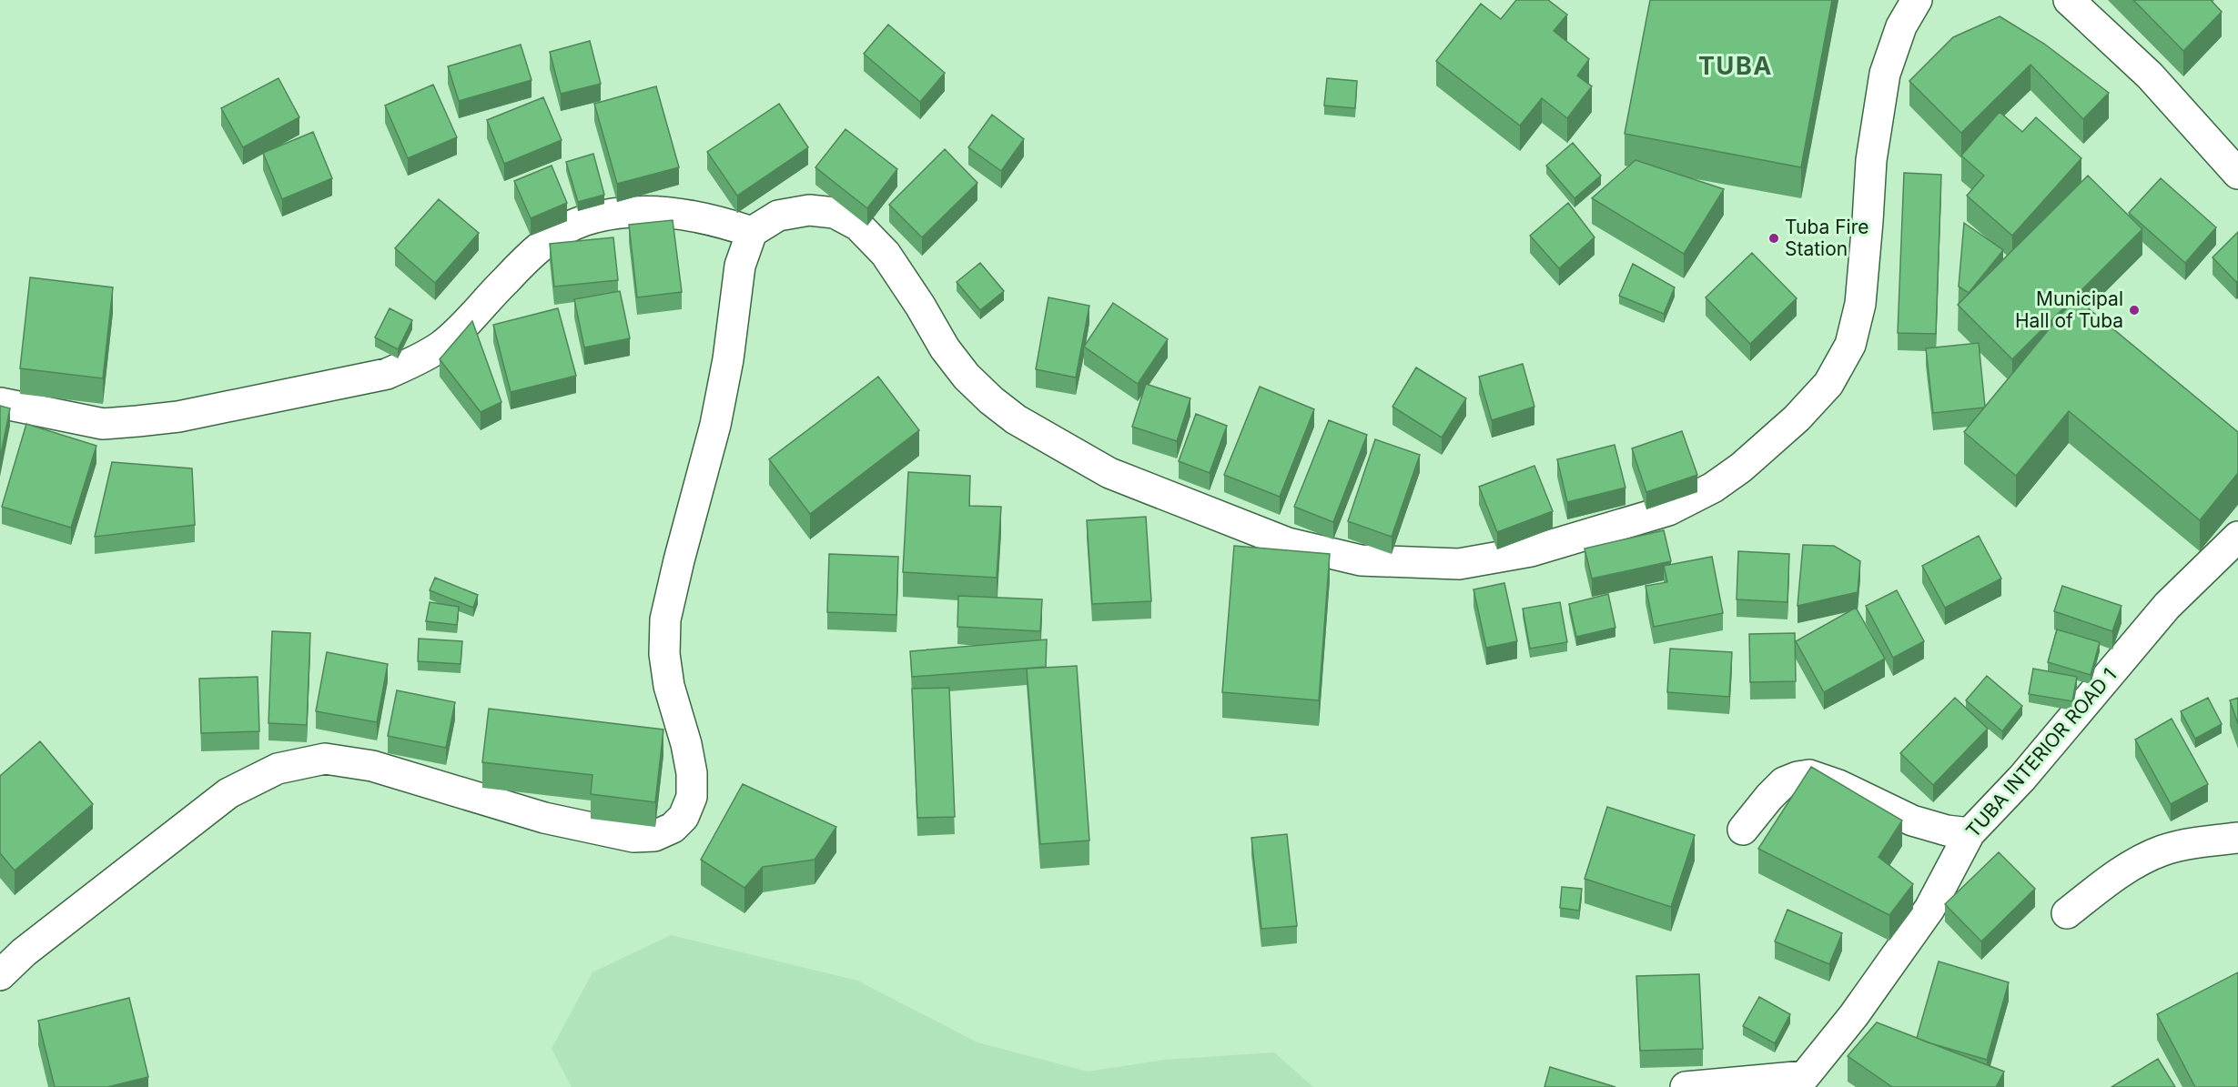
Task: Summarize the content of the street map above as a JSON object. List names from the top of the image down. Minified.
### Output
{"streets":{"street":["TUBA INTERIOR ROAD 1"]},"districts":["TUBA"],"places":["Tuba Fire Station","Municipal Hall of Tuba"]}
